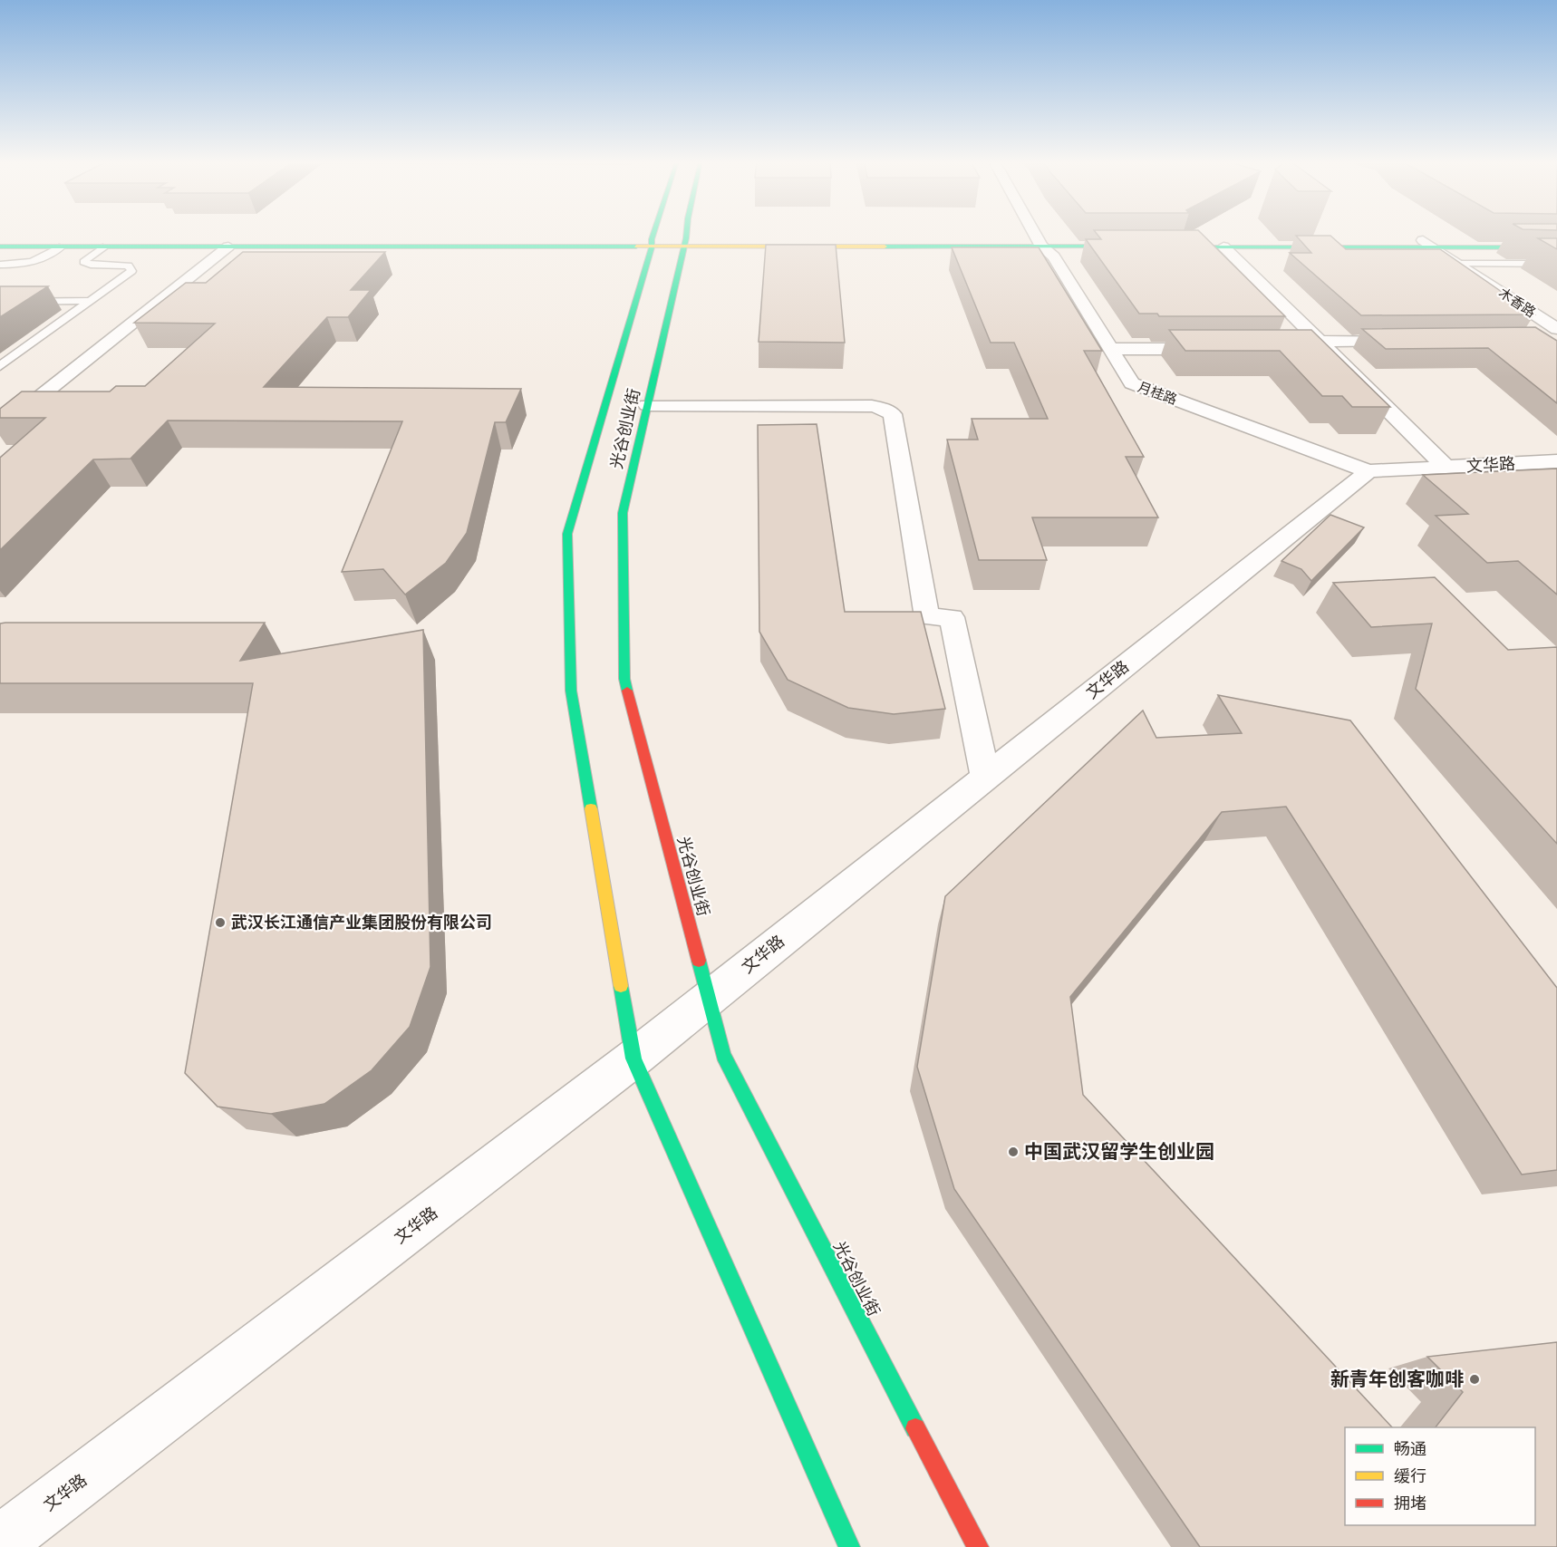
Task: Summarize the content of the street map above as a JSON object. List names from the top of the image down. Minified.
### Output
{"streets":{"street":["木香路","月桂路","光谷创业街","文华路"]},"crossings":[["月桂路","文华路"],["光谷创业街","文华路"]],"places":["武汉长江通信产业集团股份有限公司","中国武汉留学生创业园","新青年创客咖啡"],"legend":["畅通","缓行","拥堵"]}
